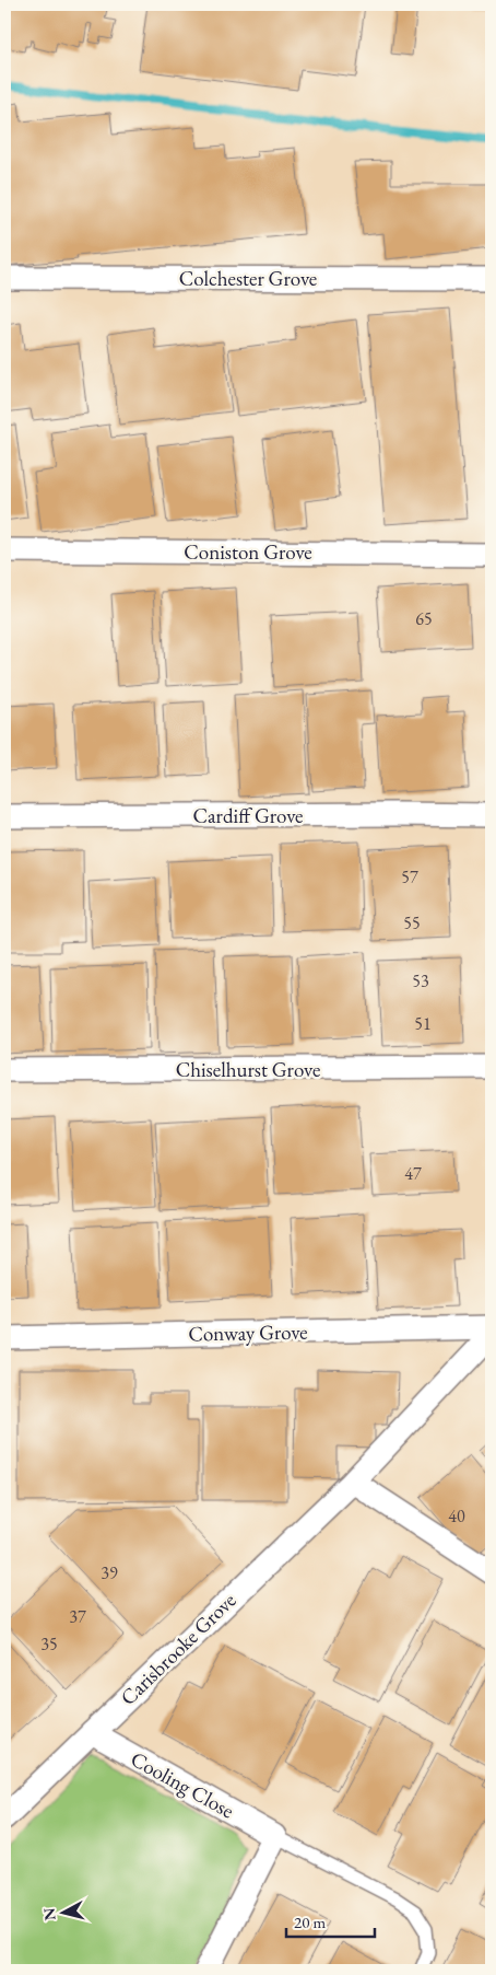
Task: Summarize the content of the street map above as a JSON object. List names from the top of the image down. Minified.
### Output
{"streets":{"street":["Colchester Grove","Coniston Grove","Cardiff Grove","Chiselhurst Grove","Conway Grove","Carisbrooke Grove","Cooling Close"]},"crossings":[["Carisbrooke Grove","Cooling Close"]],"house_numbers":["65","57","55","53","51","47","40","39","37","35"],"scale_bar":"20 m","north":"left"}
